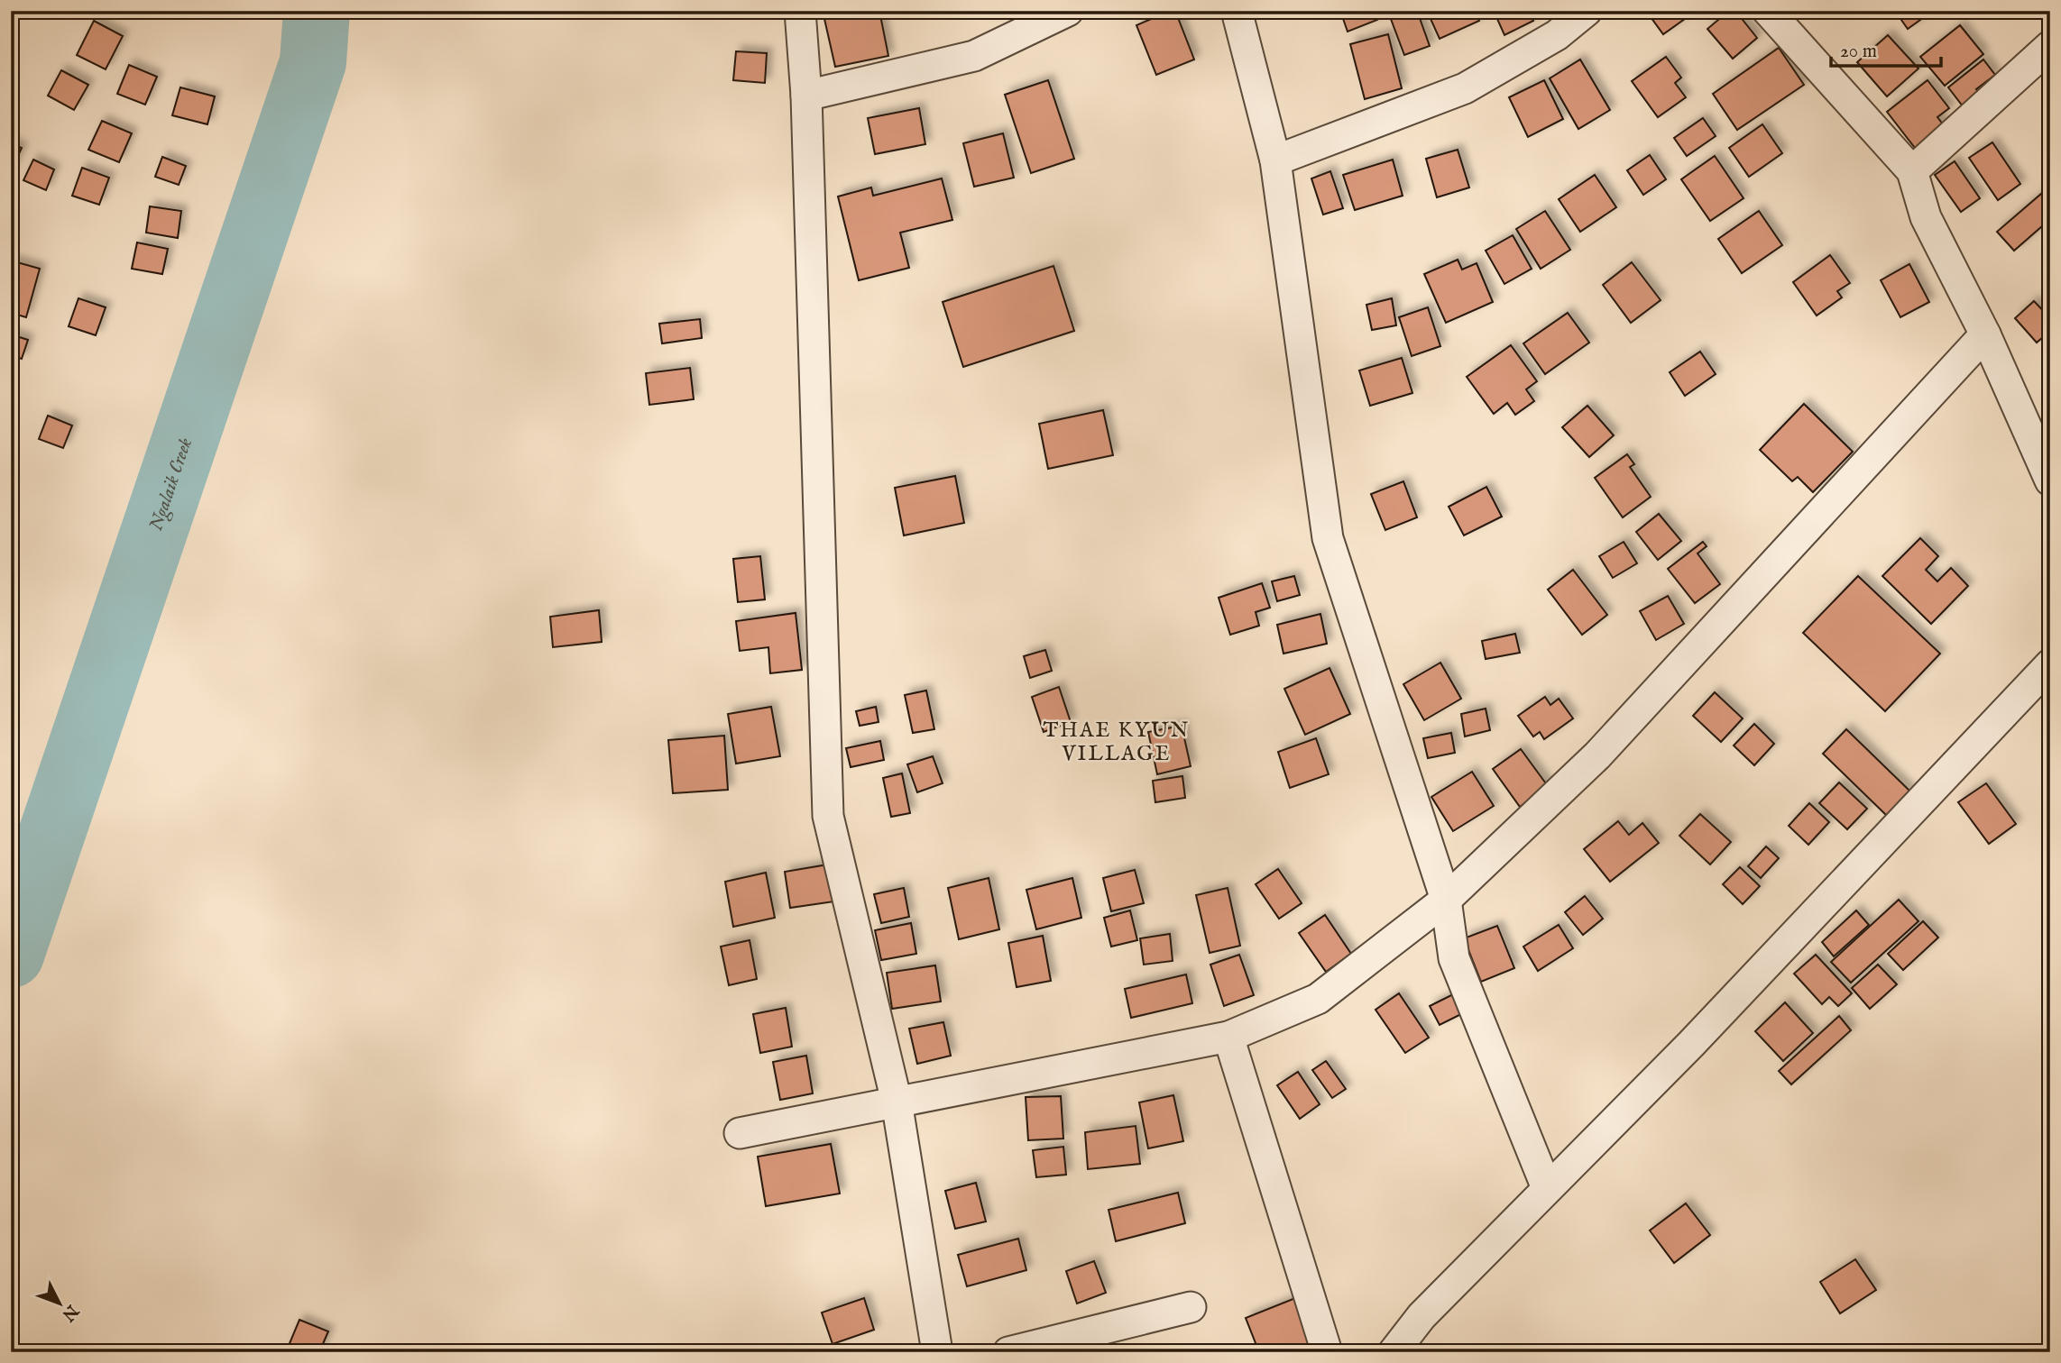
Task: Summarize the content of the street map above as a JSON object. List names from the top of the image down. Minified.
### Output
{"districts":["THAE KYUN VILLAGE"],"water":["Ngalaik Creek"],"scale_bar":"20 m","north":"bottom right"}
